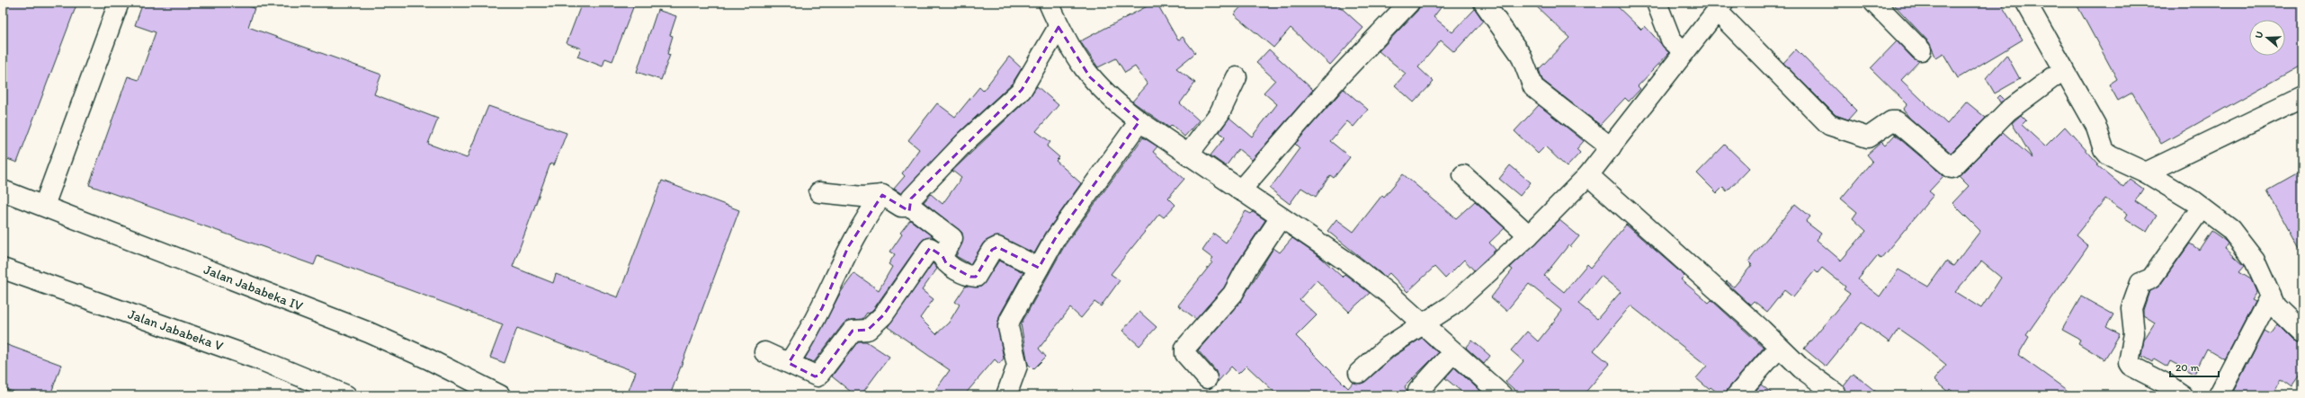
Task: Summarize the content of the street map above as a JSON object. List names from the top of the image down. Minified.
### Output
{"streets":{"street":["Jalan Jababeka IV","Jalan Jababeka V"]},"scale_bar":"20 m","north":"left"}
